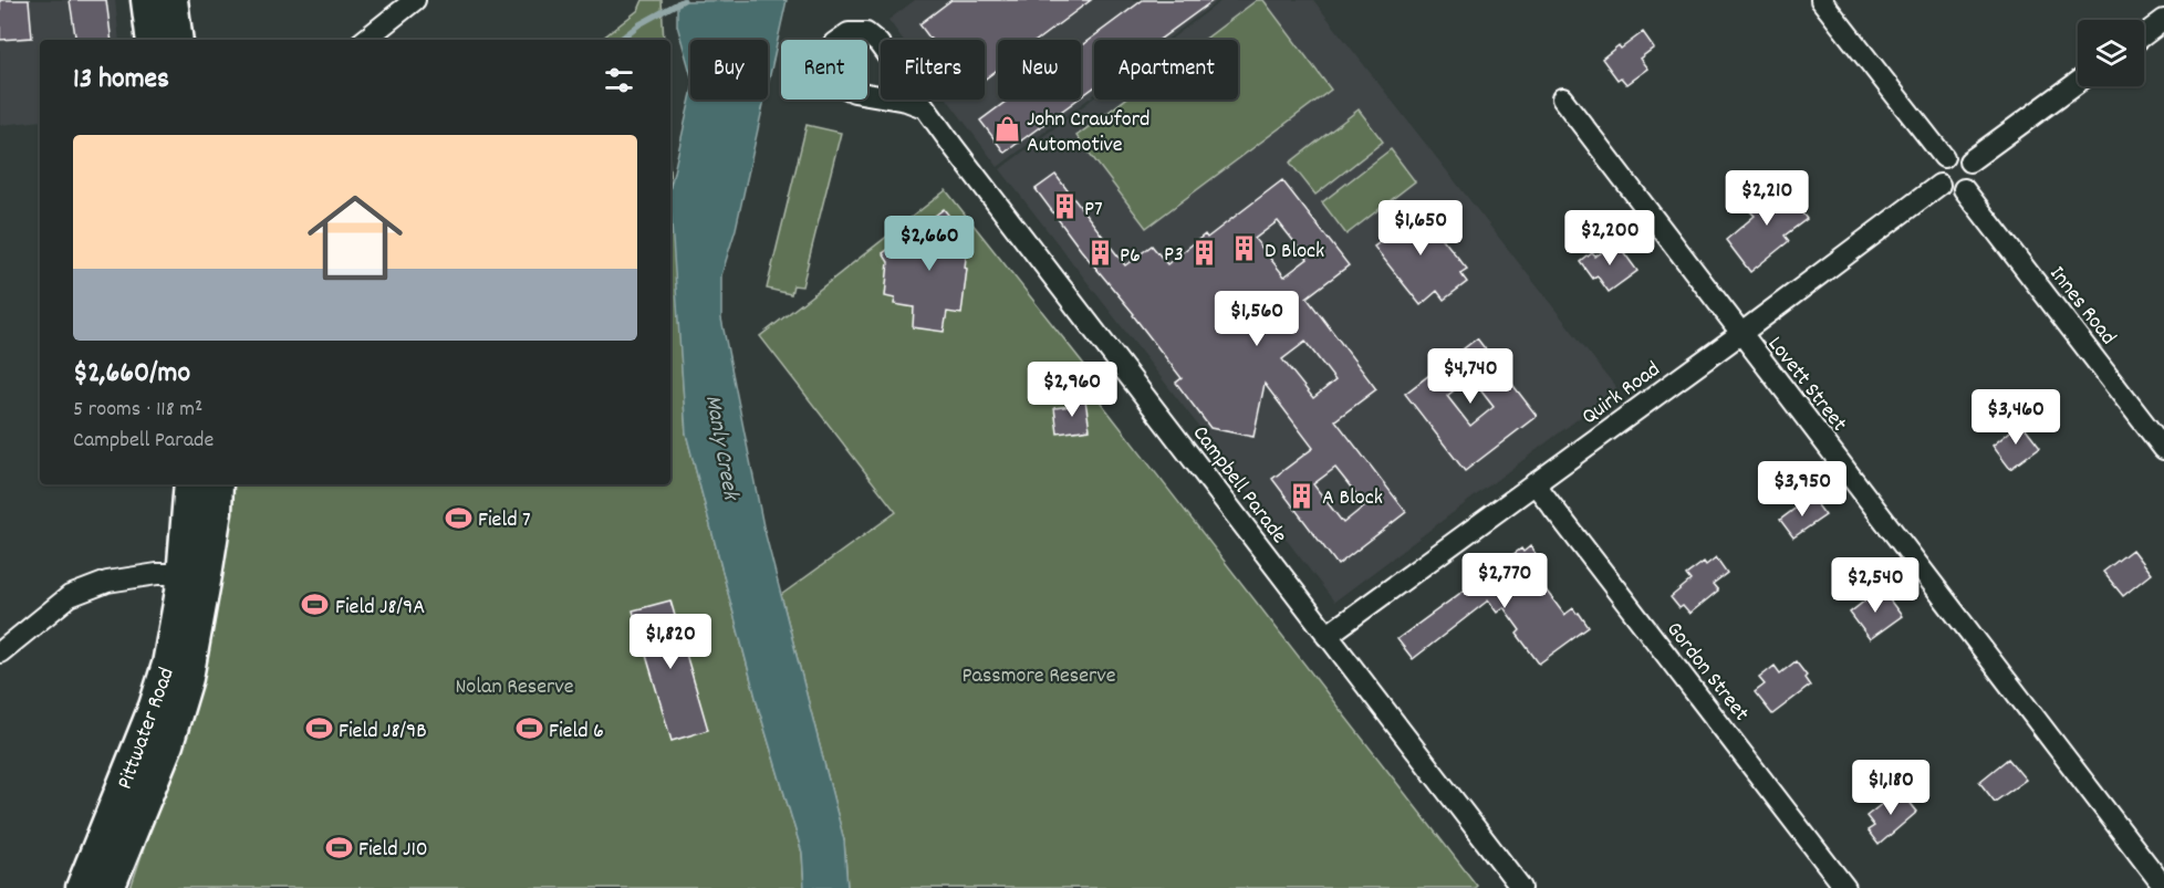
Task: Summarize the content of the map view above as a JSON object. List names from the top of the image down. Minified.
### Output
{"streets":{"main road":["Pittwater Road"],"street":["Innes Road","Lovett Street","Quirk Road","Campbell Parade","Gordon Street"]},"crossings":[["Innes Road","Quirk Road"],["Lovett Street","Quirk Road"],["Quirk Road","Campbell Parade"],["Quirk Road","Gordon Street"]],"water":["Manly Creek"],"parks":["Passmore Reserve","Nolan Reserve"],"places":{"shop":["John Crawford Automotive"],"building":["P7","D Block","P3","P6","A Block"],"sports":["Field 7","Field J8/9A","Field J8/9B","Field 6","Field J10"]},"page":{"chip":["Buy","Rent","Filters","New","Apartment"],"heading":"13 homes","list":[{"name":"$2,660/mo","note":"5 rooms · 118 m² · Campbell Parade"}],"price":["$2,210","$1,650","$2,200","$2,660","$1,560","$4,740","$2,960","$3,460","$3,950","$2,770","$2,540","$1,820","$1,180"]}}
